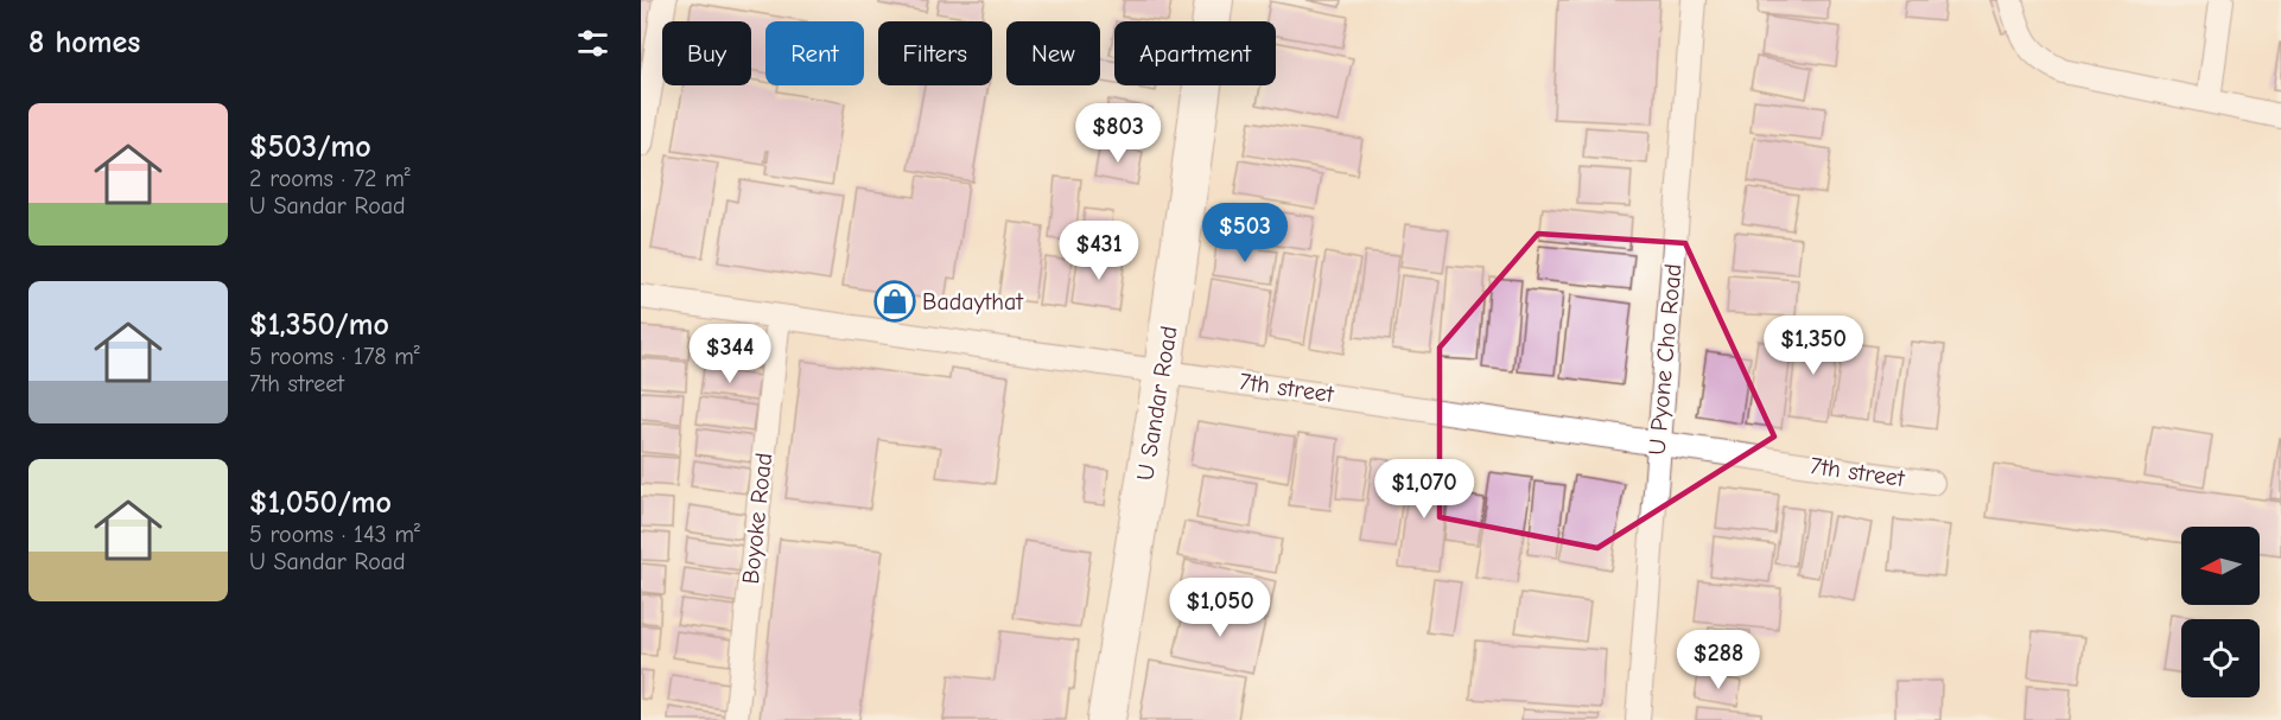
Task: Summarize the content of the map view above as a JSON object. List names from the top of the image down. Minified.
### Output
{"streets":{"main road":["U Sandar Road"],"street":["U Pyone Cho Road","7th street","Boyoke Road"]},"crossings":[["U Pyone Cho Road","7th street"],["7th street","U Sandar Road"],["7th street","Boyoke Road"]],"places":{"shop":["Badaythat"]},"north":"left","page":{"heading":"8 homes","chip":["Buy","Rent","Filters","New","Apartment"],"list":[{"name":"$503/mo","note":"2 rooms · 72 m² · U Sandar Road"},{"name":"$1,350/mo","note":"5 rooms · 178 m² · 7th street"},{"name":"$1,050/mo","note":"5 rooms · 143 m² · U Sandar Road"}],"price":["$803","$503","$431","$1,350","$344","$1,070","$1,050","$288"]}}
